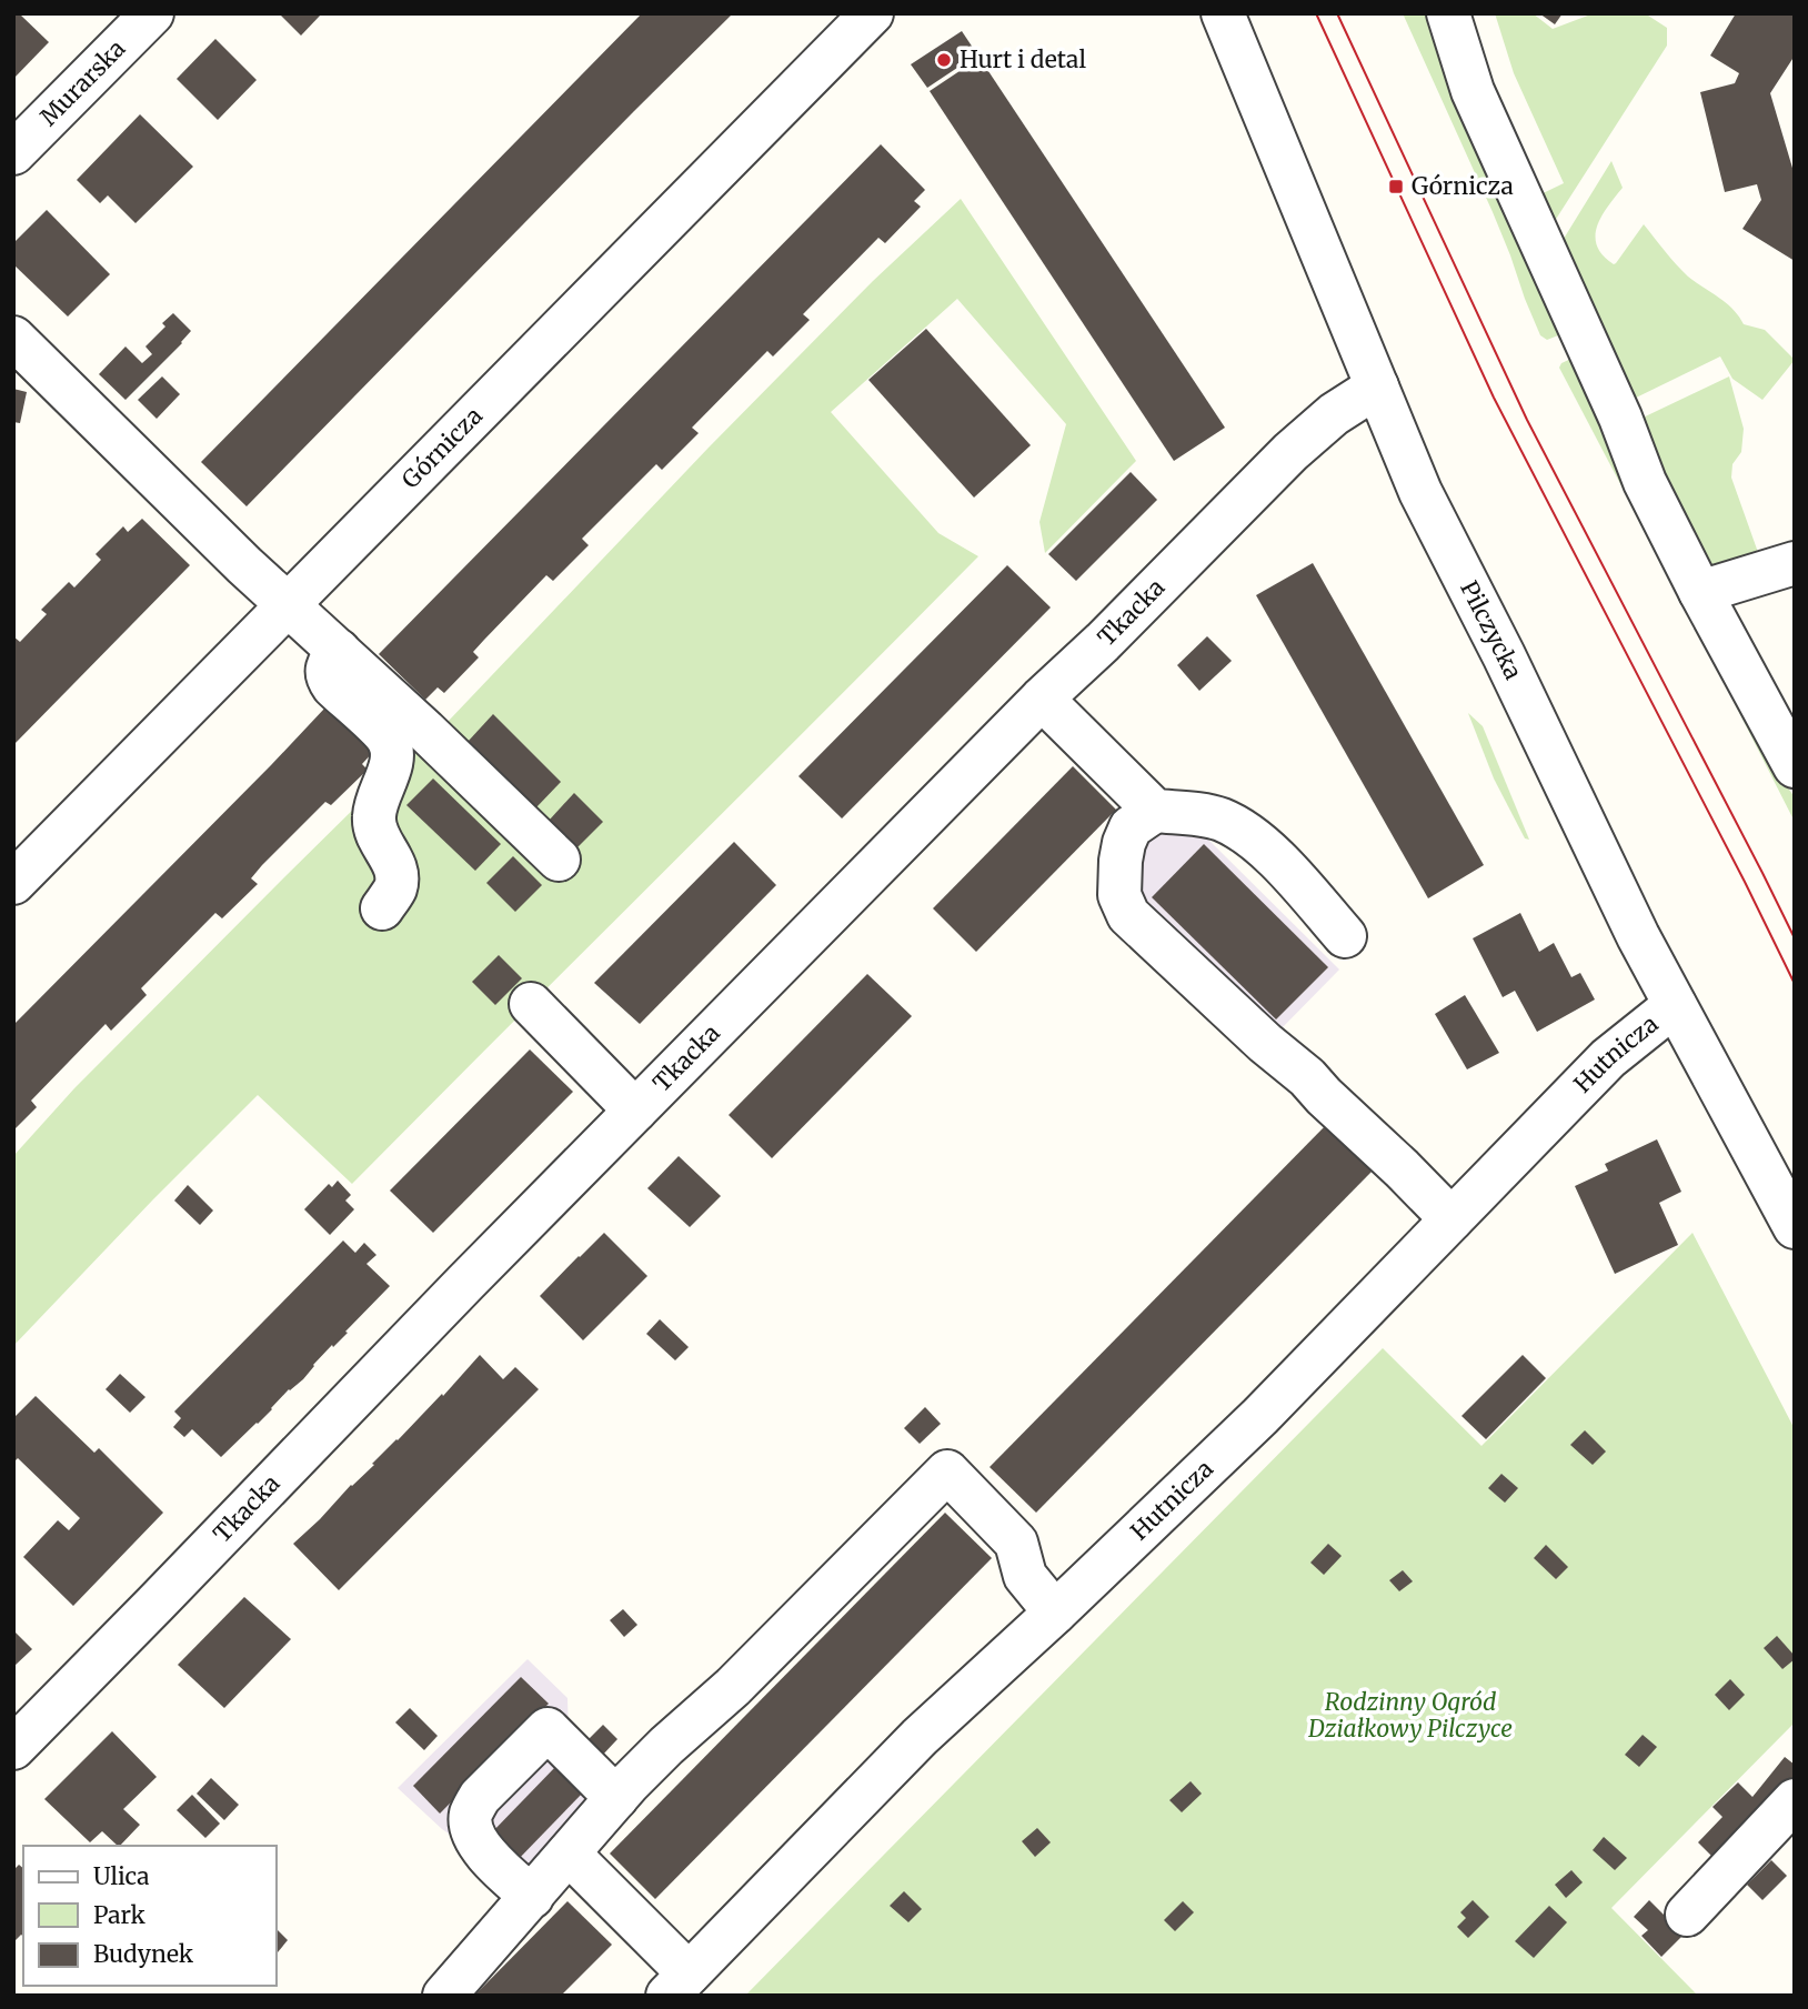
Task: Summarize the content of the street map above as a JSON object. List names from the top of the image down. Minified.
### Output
{"streets":{"street":["Murarska","Górnicza","Tkacka","Pilczycka","Hutnicza"]},"crossings":[["Tkacka","Pilczycka"],["Pilczycka","Hutnicza"]],"parks":["Rodzinny Ogród Działkowy Pilczyce"],"places":{"other":["Hurt i detal"],"transit":["Górnicza"]},"legend":["Ulica","Park","Budynek"]}
